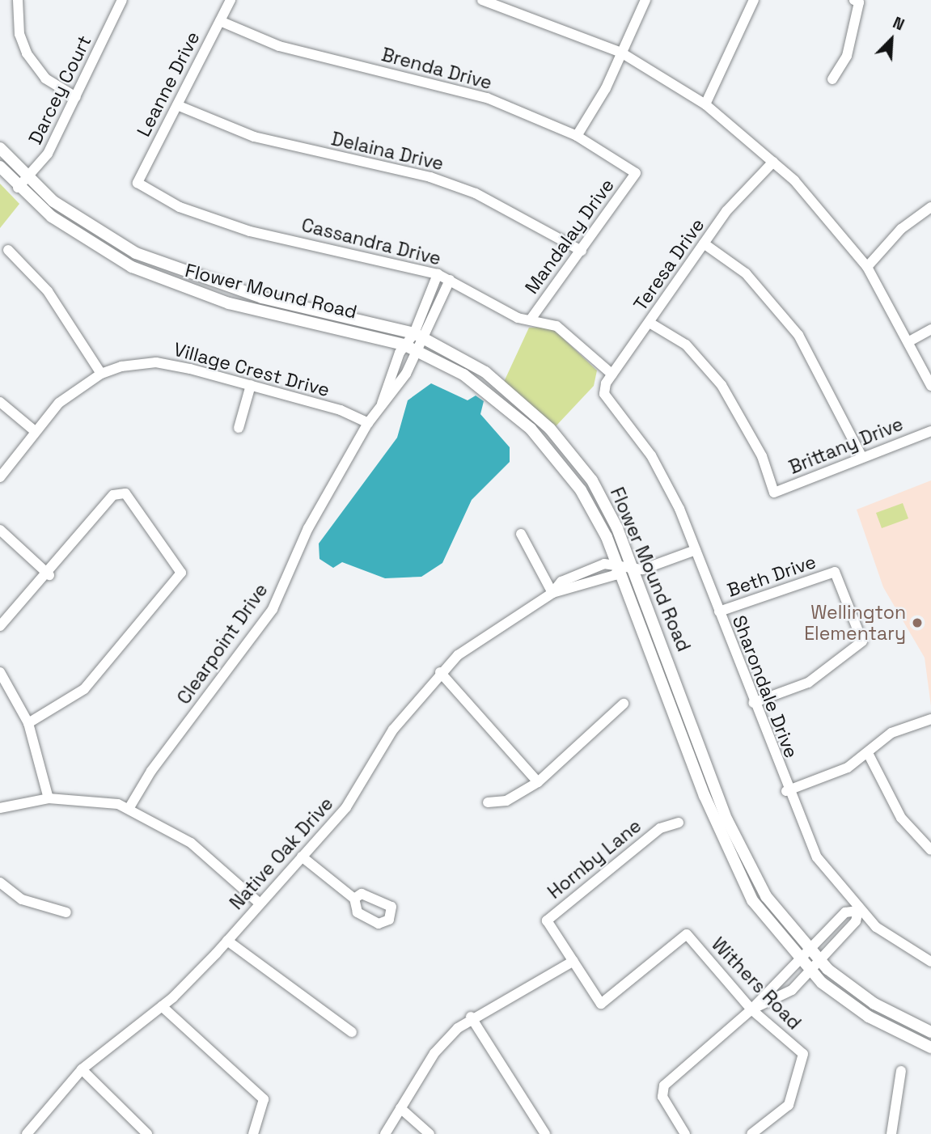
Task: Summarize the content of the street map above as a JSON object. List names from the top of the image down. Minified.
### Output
{"streets":{"main road":["Flower Mound Road"],"street":["Brenda Drive","Leanne Drive","Darcey Court","Delaina Drive","Mandalay Drive","Cassandra Drive","Teresa Drive","Village Crest Drive","Brittany Drive","Beth Drive","Clearpoint Drive","Sharondale Drive","Native Oak Drive","Hornby Lane","Withers Road"]},"crossings":[["Brenda Drive","Leanne Drive"],["Brenda Drive","Mandalay Drive"],["Leanne Drive","Delaina Drive"],["Leanne Drive","Cassandra Drive"],["Darcey Court","Flower Mound Road"],["Delaina Drive","Mandalay Drive"],["Mandalay Drive","Cassandra Drive"],["Cassandra Drive","Teresa Drive"],["Cassandra Drive","Clearpoint Drive"],["Teresa Drive","Brittany Drive"],["Teresa Drive","Sharondale Drive"],["Flower Mound Road","Clearpoint Drive"],["Flower Mound Road","Native Oak Drive"],["Village Crest Drive","Clearpoint Drive"],["Beth Drive","Sharondale Drive"],["Sharondale Drive","Native Oak Drive"],["Hornby Lane","Withers Road"]],"places":["Wellington Elementary"],"north":"top right"}
